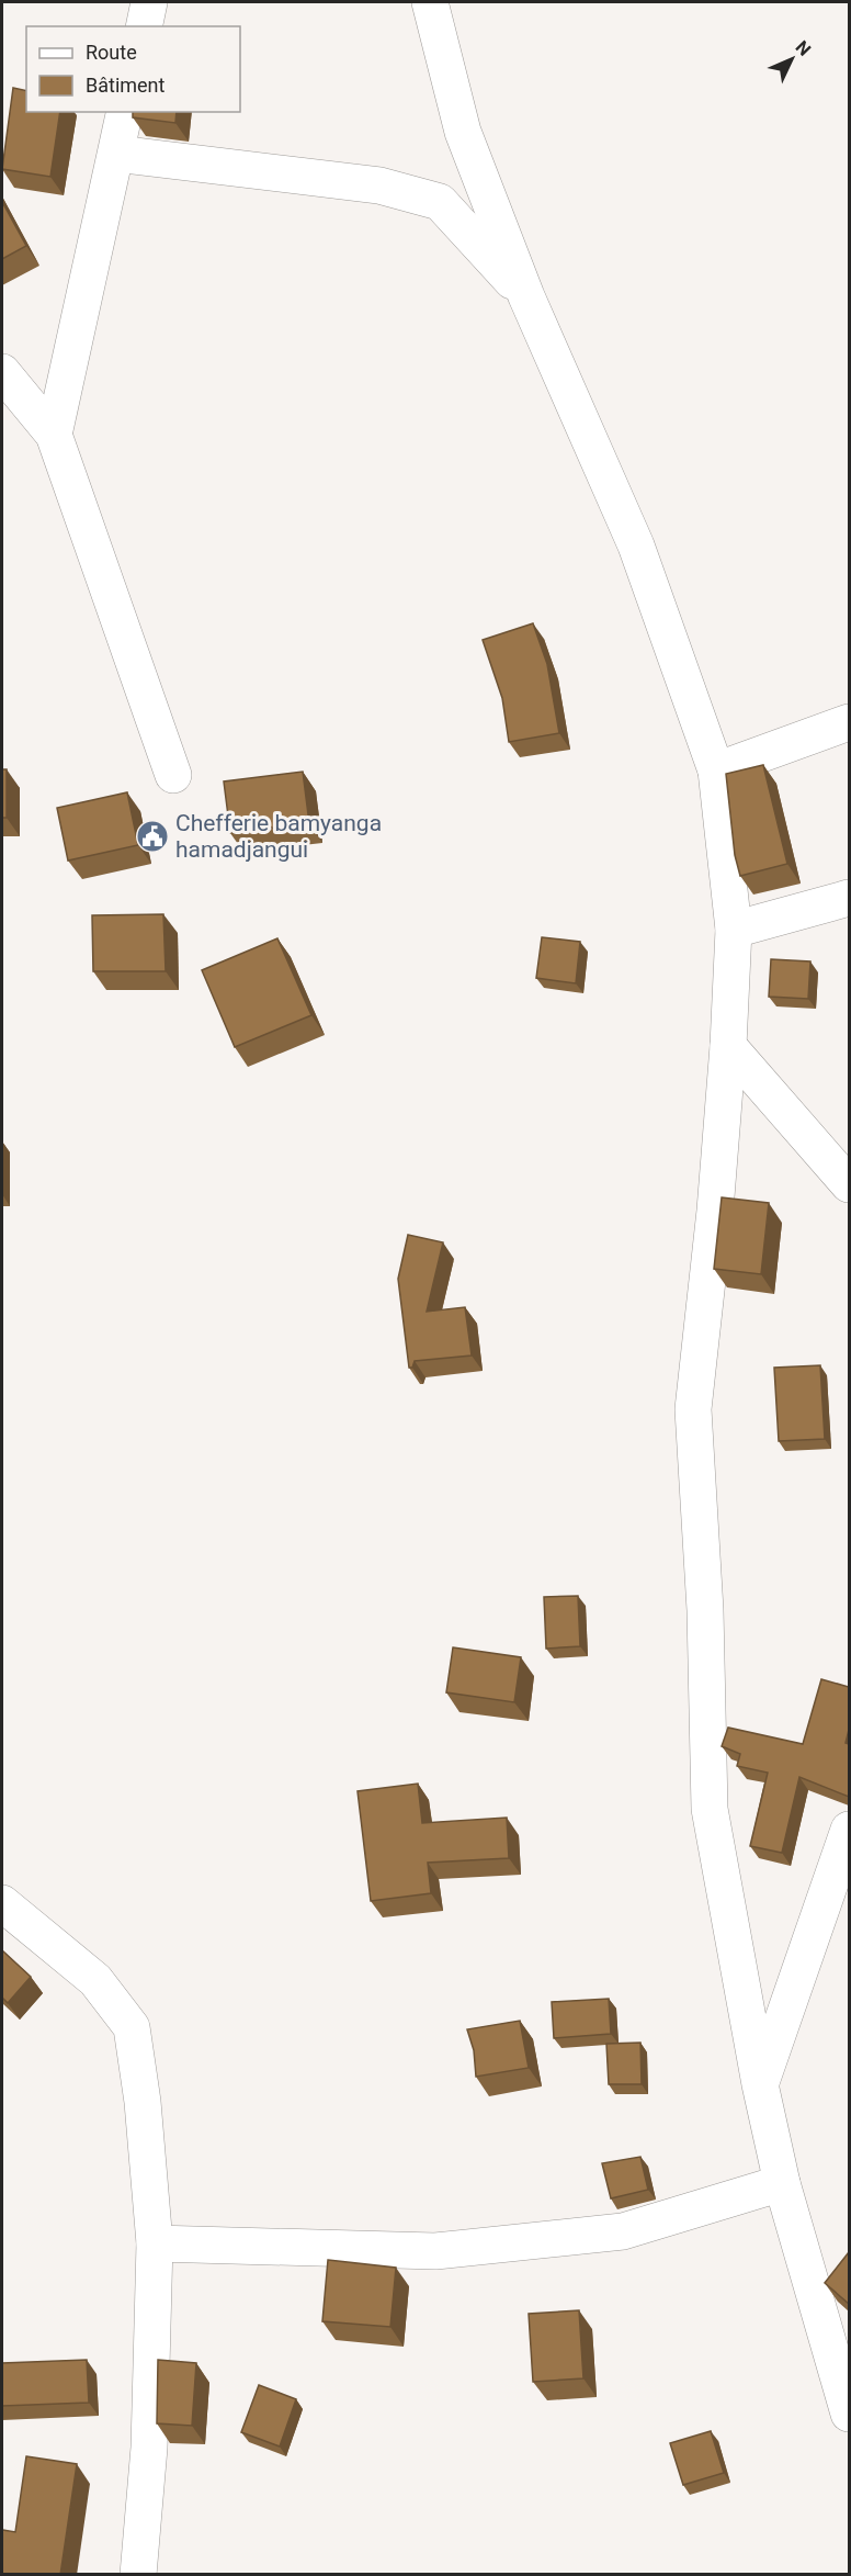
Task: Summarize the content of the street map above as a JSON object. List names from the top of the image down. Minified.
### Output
{"places":{"public building":["Chefferie bamyanga hamadjangui"]},"legend":["Route","Bâtiment"],"north":"top right"}
